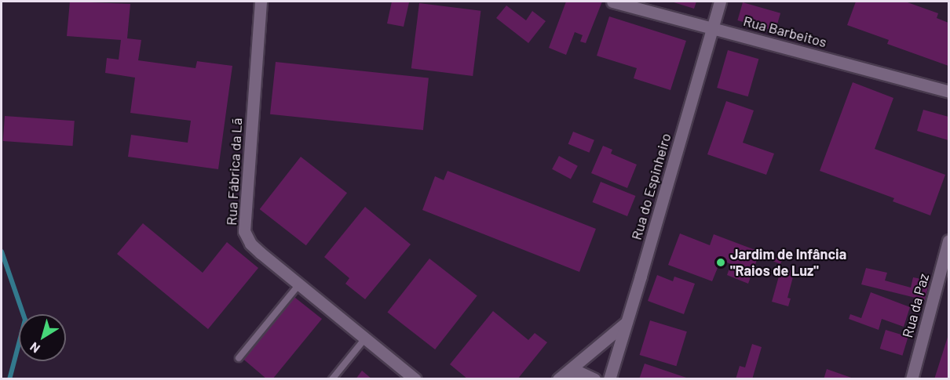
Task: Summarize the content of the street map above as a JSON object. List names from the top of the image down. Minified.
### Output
{"streets":{"street":["Rua Barbeitos","Rua Fábrica da Lã","Rua do Espinheiro","Rua da Paz"]},"crossings":[["Rua Barbeitos","Rua do Espinheiro"]],"places":["Jardim de Infância \"Raios de Luz\""],"north":"bottom left"}
